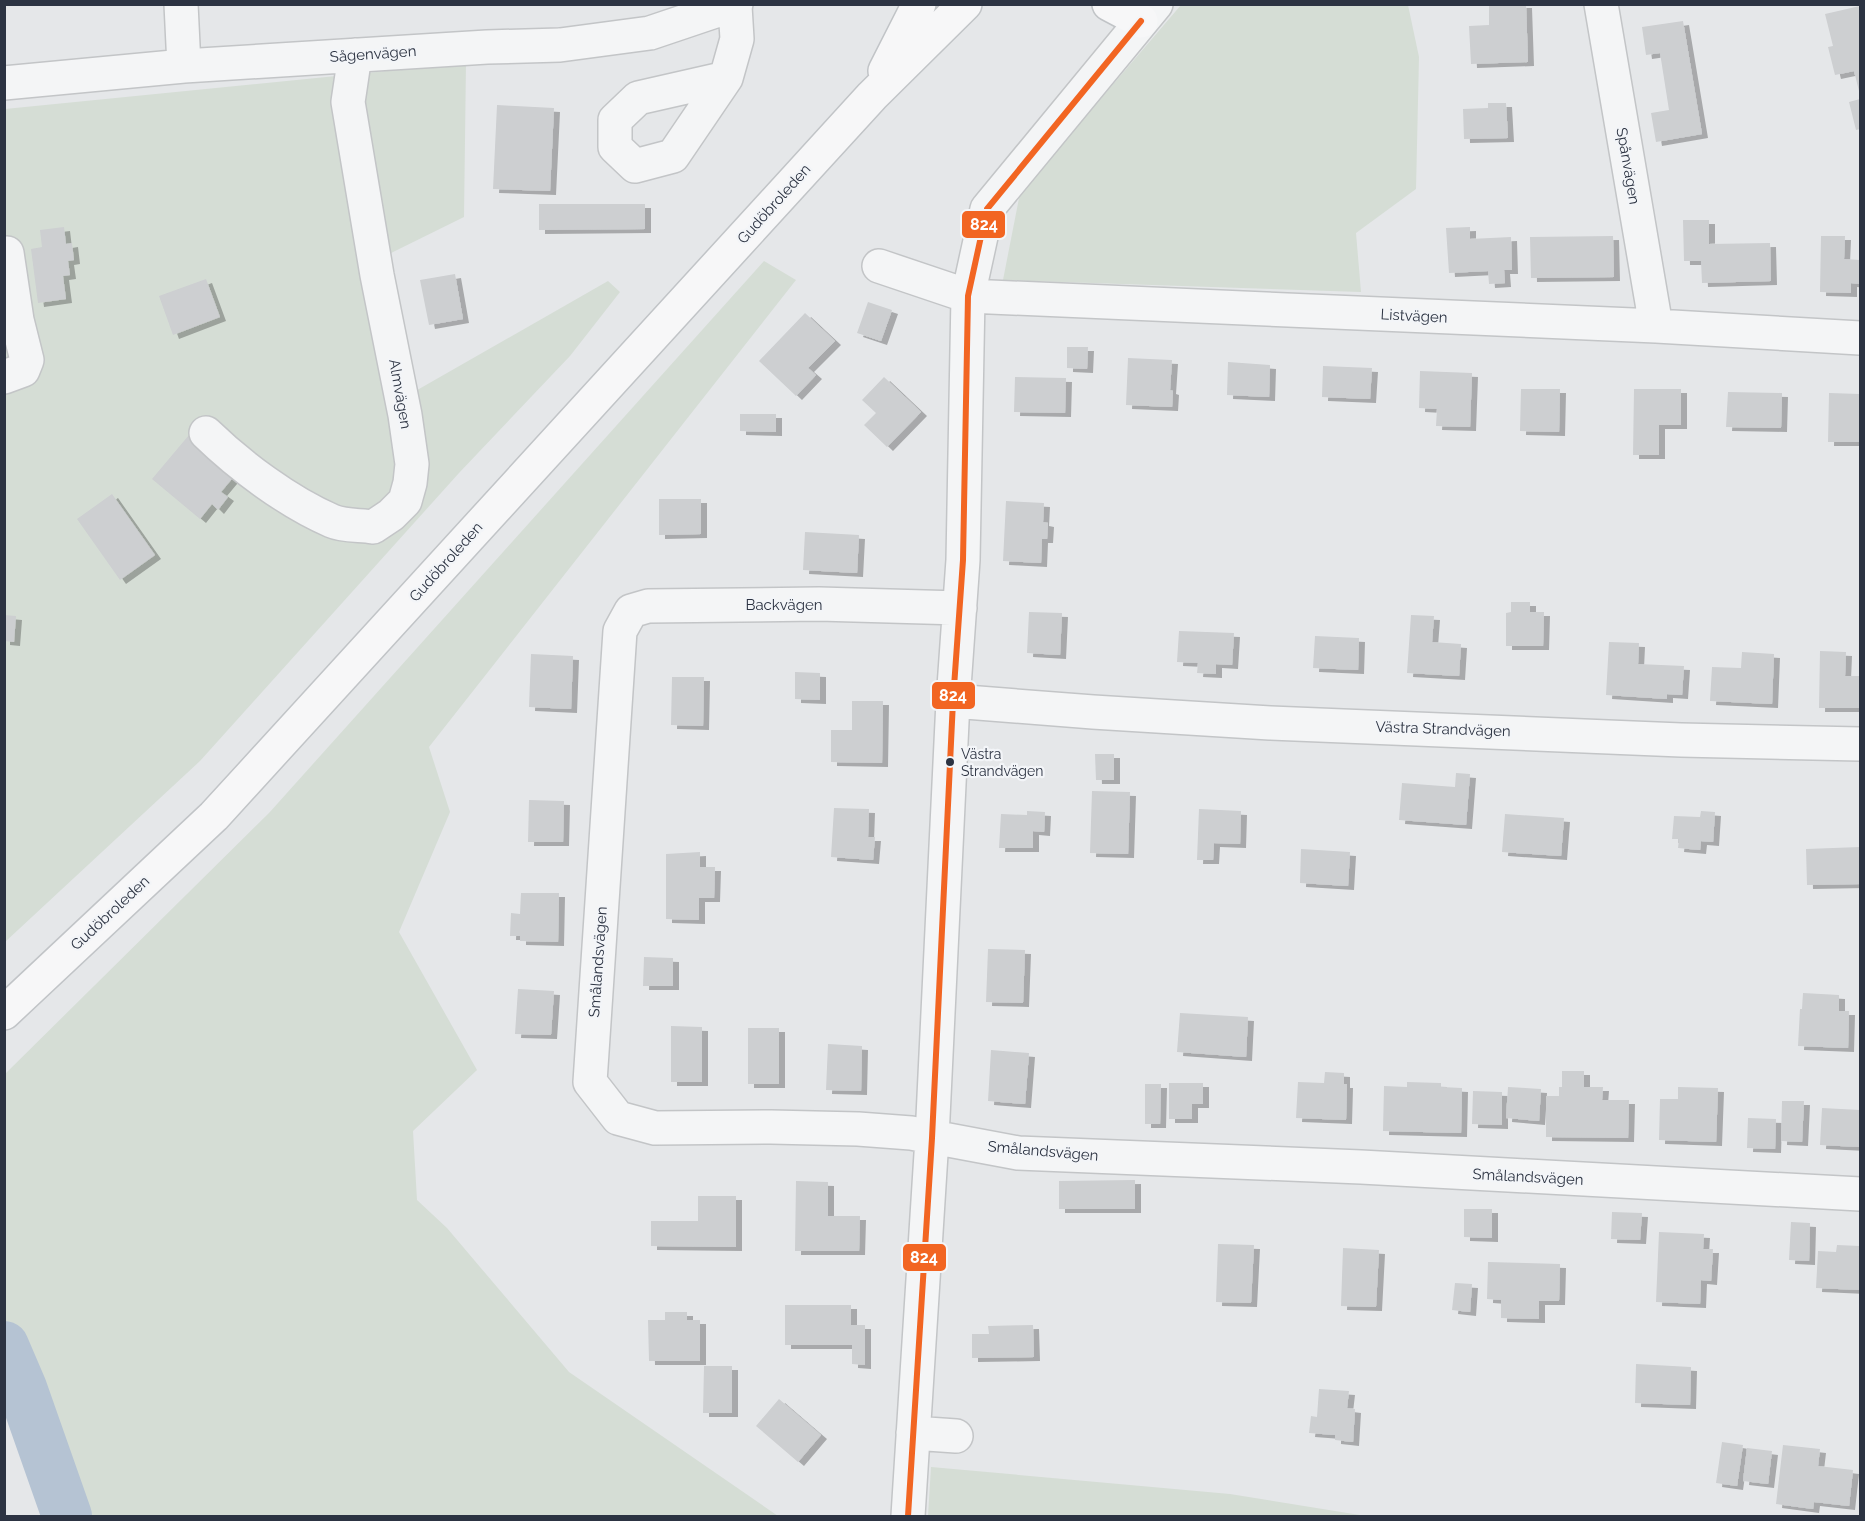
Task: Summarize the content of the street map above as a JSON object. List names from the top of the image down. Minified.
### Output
{"streets":{"main road":["Gudöbroleden"],"street":["Sågenvägen","Spånvägen","Listvägen","Almvägen","Backvägen","Västra Strandvägen","Smålandsvägen"]},"crossings":[["Sågenvägen","Almvägen"],["Spånvägen","Listvägen"],["Backvägen","Smålandsvägen"]],"places":["Västra Strandvägen"],"lines":["transit line 824"]}
